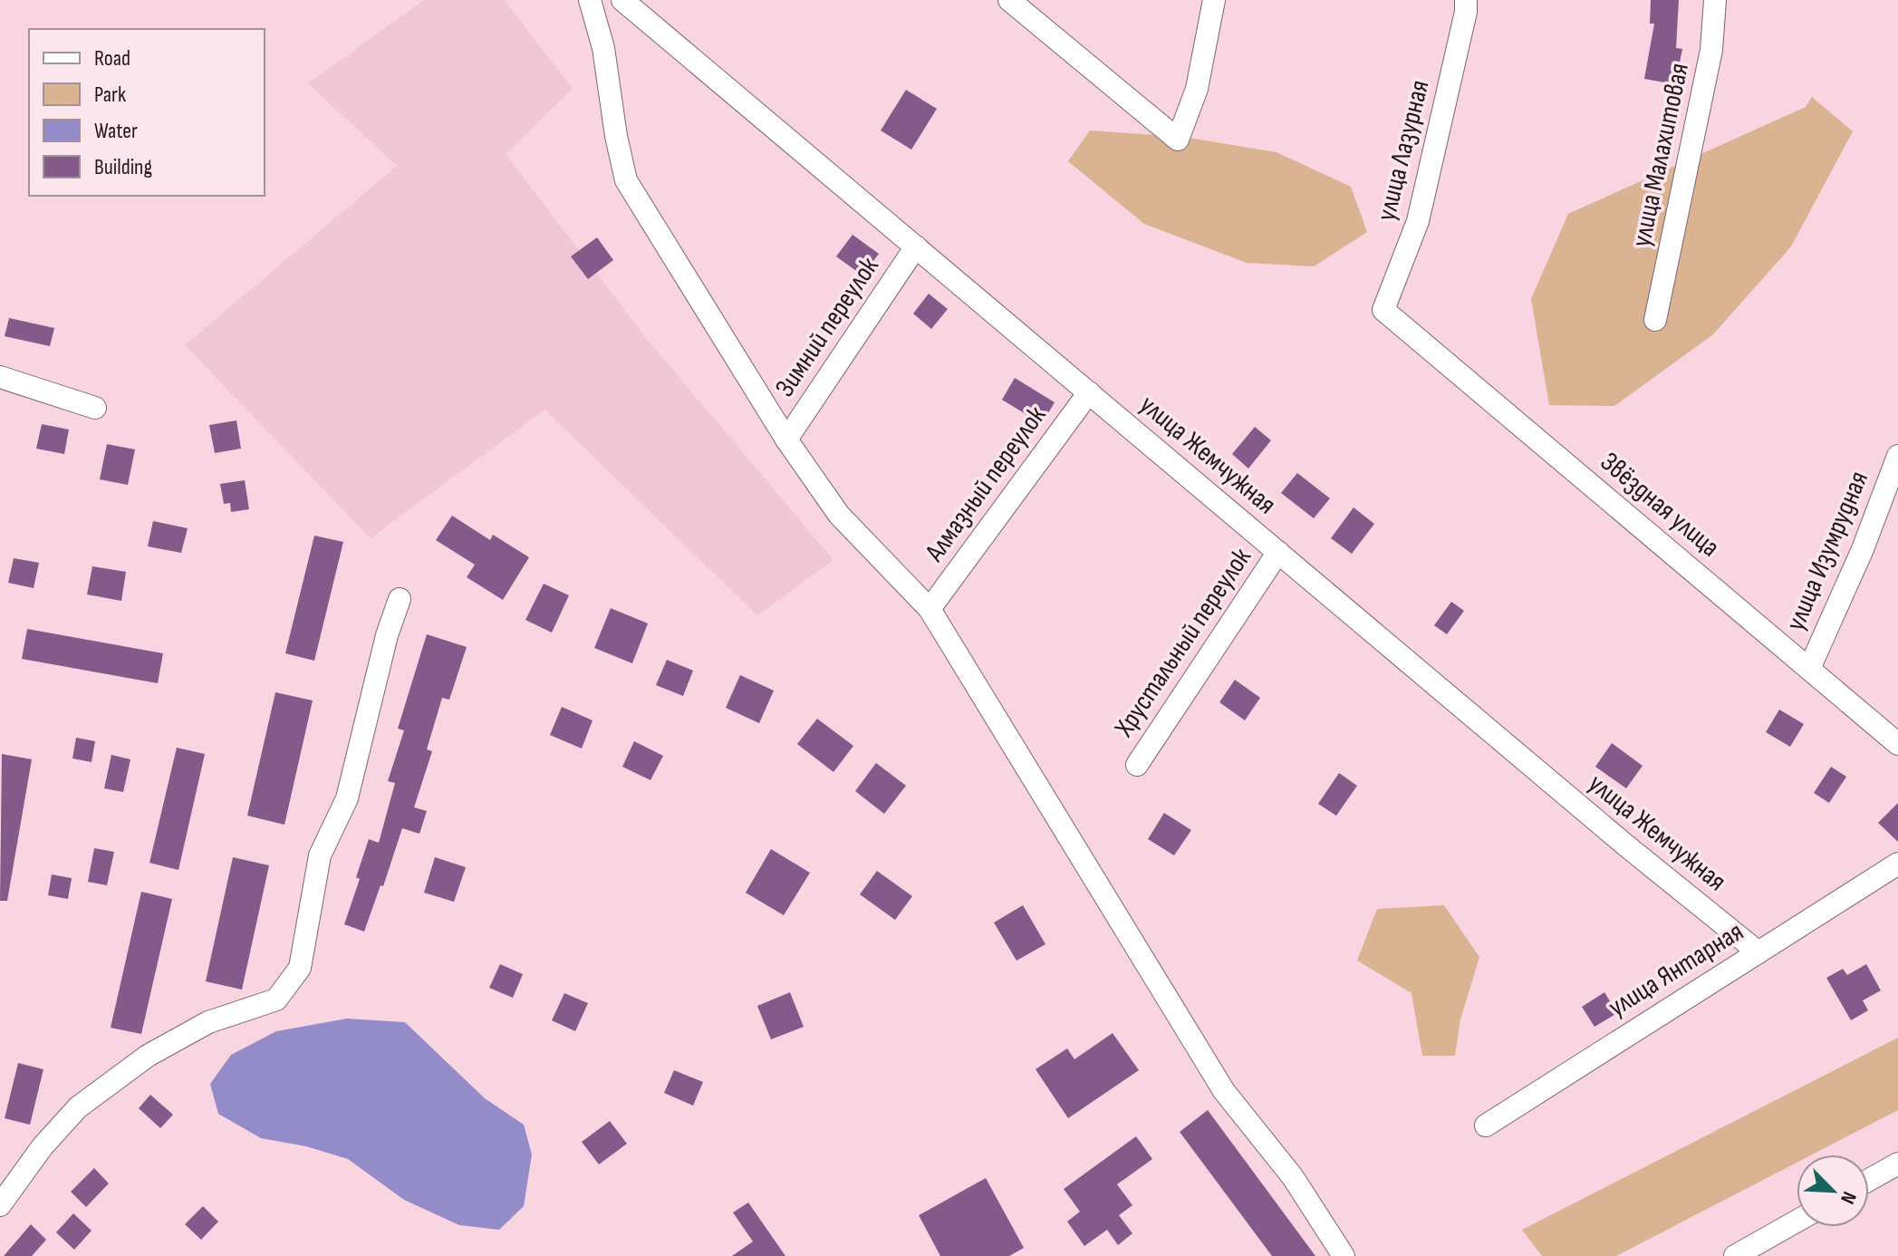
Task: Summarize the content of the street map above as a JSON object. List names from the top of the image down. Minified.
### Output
{"streets":{"street":["улица Лазурная","улица Малахитовая","Зимний переулок","улица Жемчужная","Алмазный переулок","Звёздная улица","улица Изумрудная","Хрустальный переулок","улица Янтарная"]},"crossings":[["улица Лазурная","Звёздная улица"],["Зимний переулок","улица Жемчужная"],["улица Жемчужная","Алмазный переулок"],["улица Жемчужная","Хрустальный переулок"],["улица Жемчужная","улица Янтарная"],["Звёздная улица","улица Изумрудная"]],"legend":["Road","Park","Water","Building"],"north":"bottom right"}
